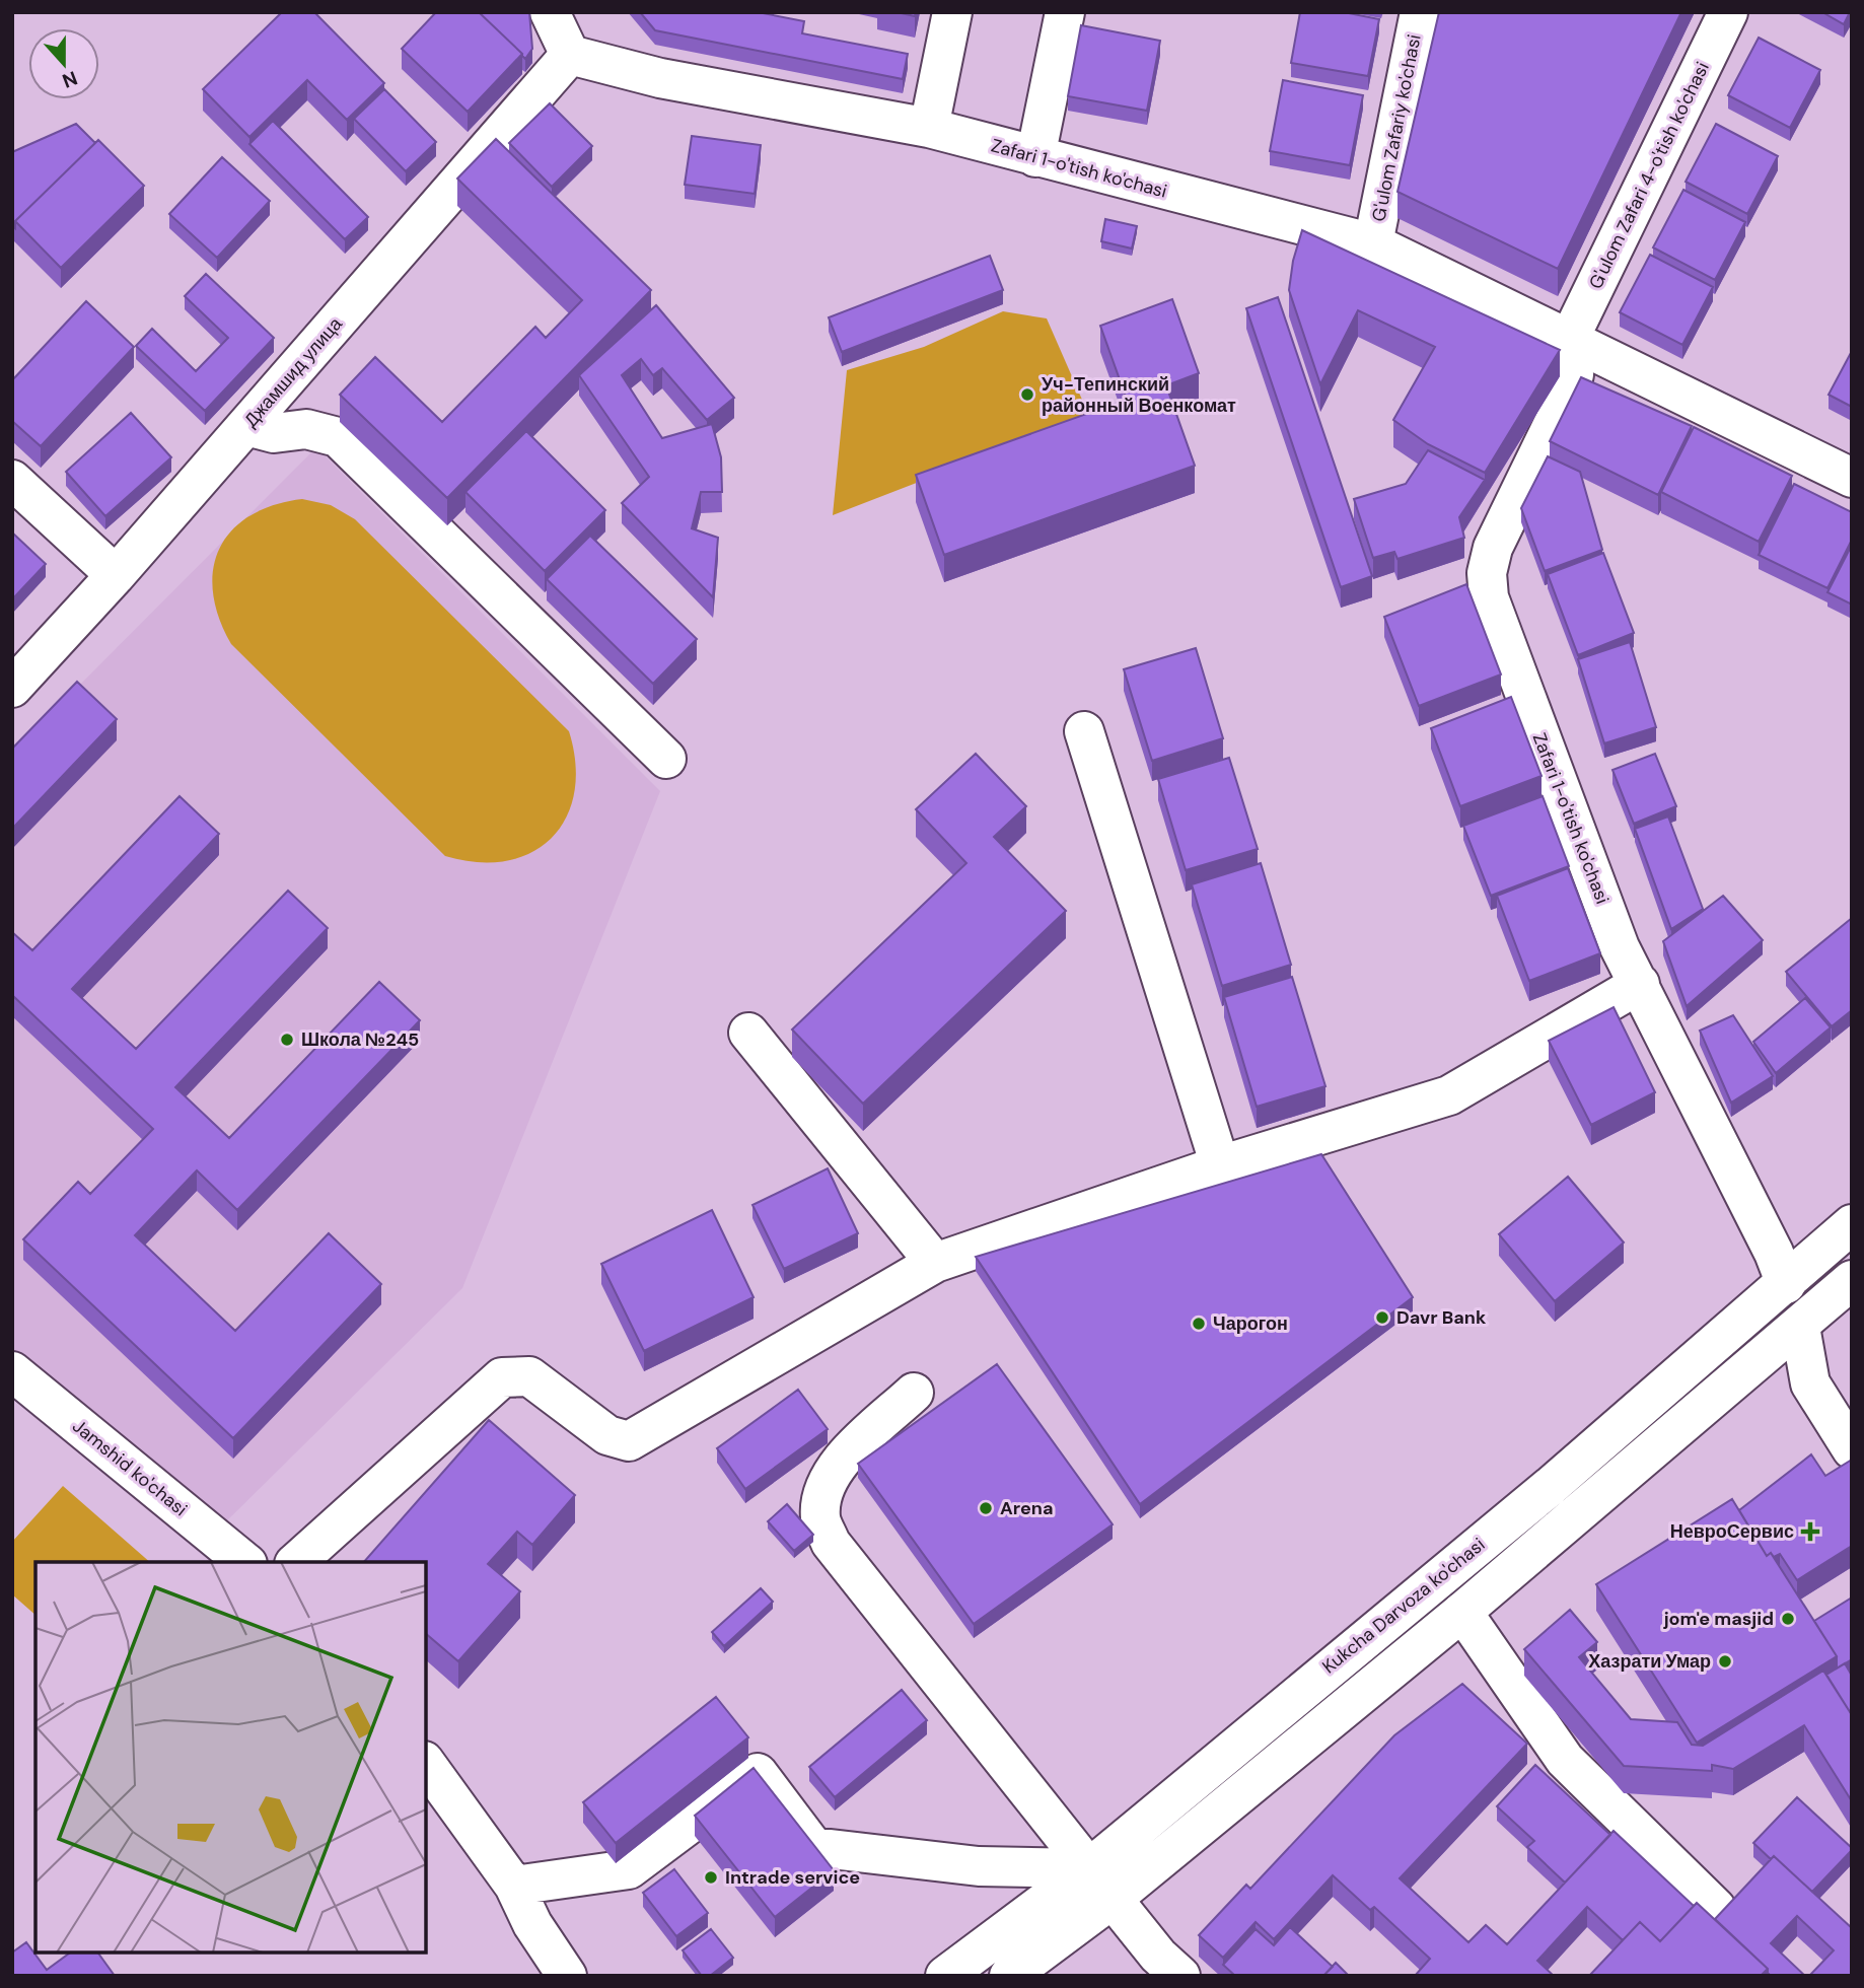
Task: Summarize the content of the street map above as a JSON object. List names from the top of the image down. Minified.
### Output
{"streets":{"street":["G'ulom Zafariy ko'chasi","Zafari 1-o'tish ko'chasi","G'ulom Zafari 4-o'tish ko'chasi","Джамшид улица","Jamshid ko'chasi","Kukcha Darvoza ko'chasi"]},"crossings":[["G'ulom Zafariy ko'chasi","Zafari 1-o'tish ko'chasi"],["Zafari 1-o'tish ko'chasi","G'ulom Zafari 4-o'tish ko'chasi"],["Zafari 1-o'tish ko'chasi","Джамшид улица"],["Zafari 1-o'tish ko'chasi","Kukcha Darvoza ko'chasi"]],"places":{"other":["Уч-Тепинский районный Военкомат","Школа №245","Davr Bank","Чарогон","Arena","jom'e masjid","Хазрати Умар","Intrade service"],"health":["НевроСервис"]},"north":"bottom"}
